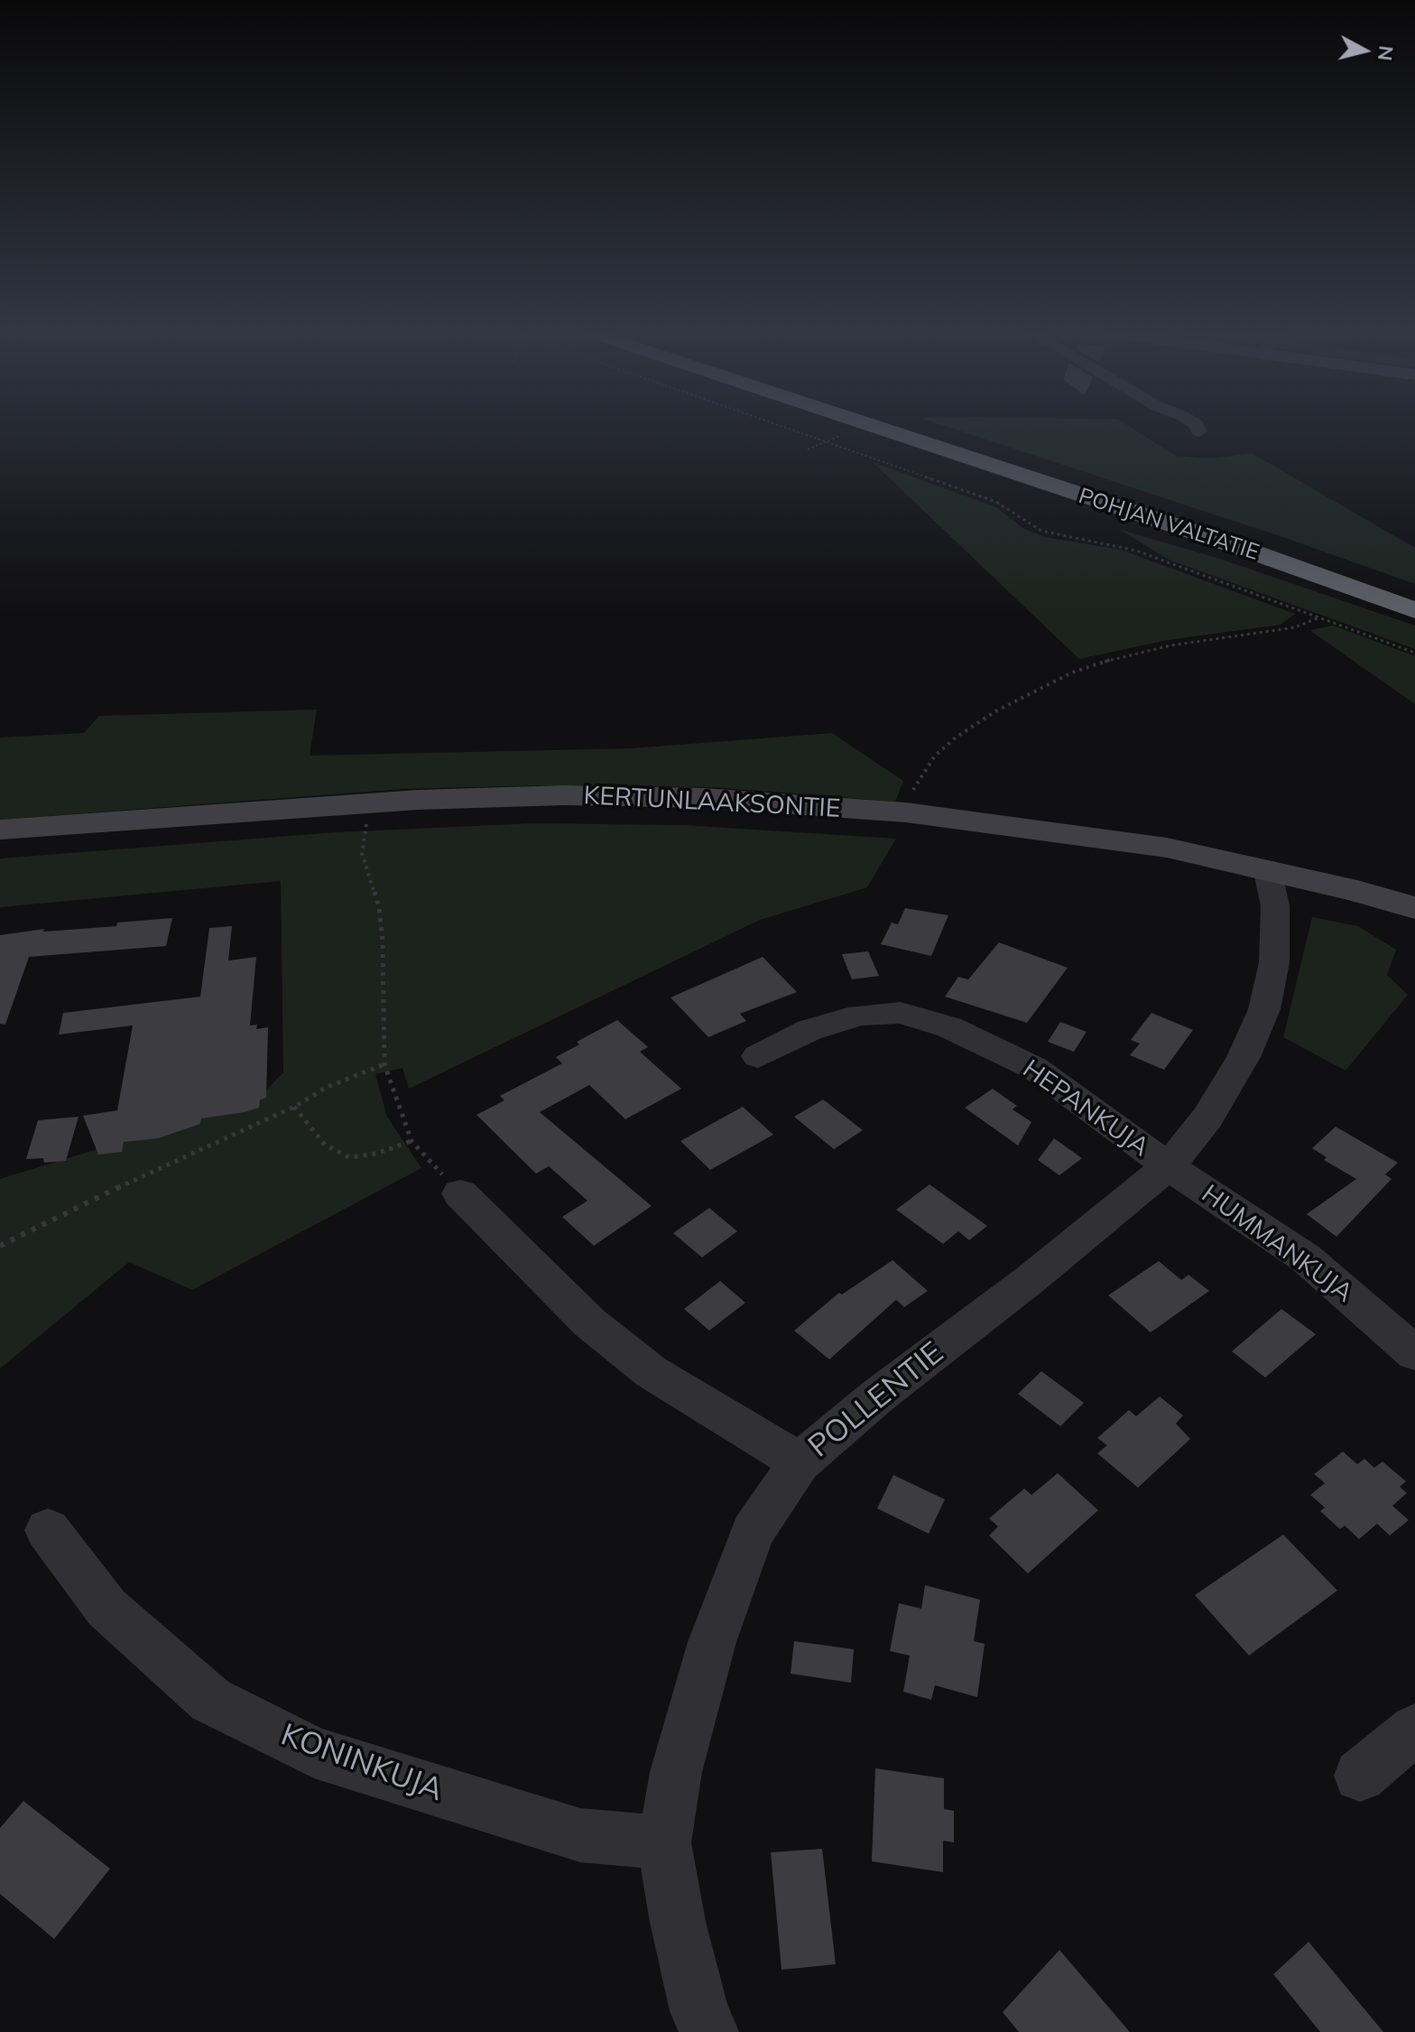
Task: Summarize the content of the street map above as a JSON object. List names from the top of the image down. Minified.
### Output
{"streets":{"highway":["POHJAN VALTATIE"],"street":["KERTUNLAAKSONTIE","HEPANKUJA","HUMMANKUJA","POLLENTIE","KONINKUJA"]},"crossings":[["KERTUNLAAKSONTIE","POLLENTIE"],["HEPANKUJA","HUMMANKUJA"],["HEPANKUJA","POLLENTIE"],["HUMMANKUJA","POLLENTIE"],["POLLENTIE","KONINKUJA"]],"north":"right"}
